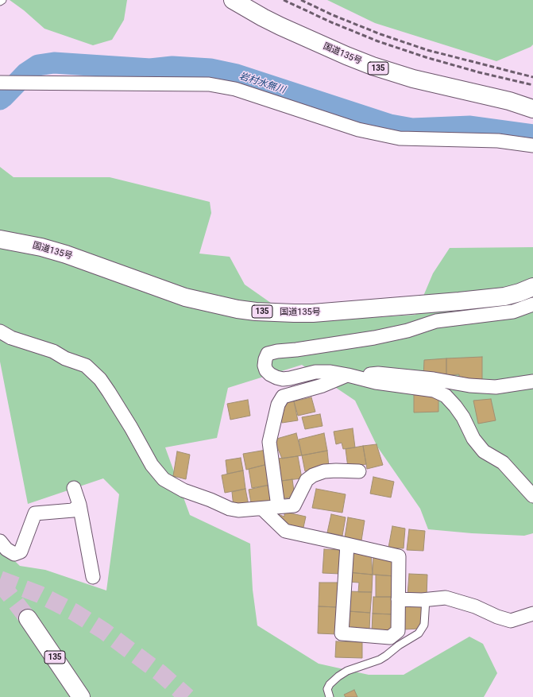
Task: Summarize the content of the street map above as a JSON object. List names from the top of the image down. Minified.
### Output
{"streets":{"highway":["国道135号","135"]},"water":["岩村水無川"]}
